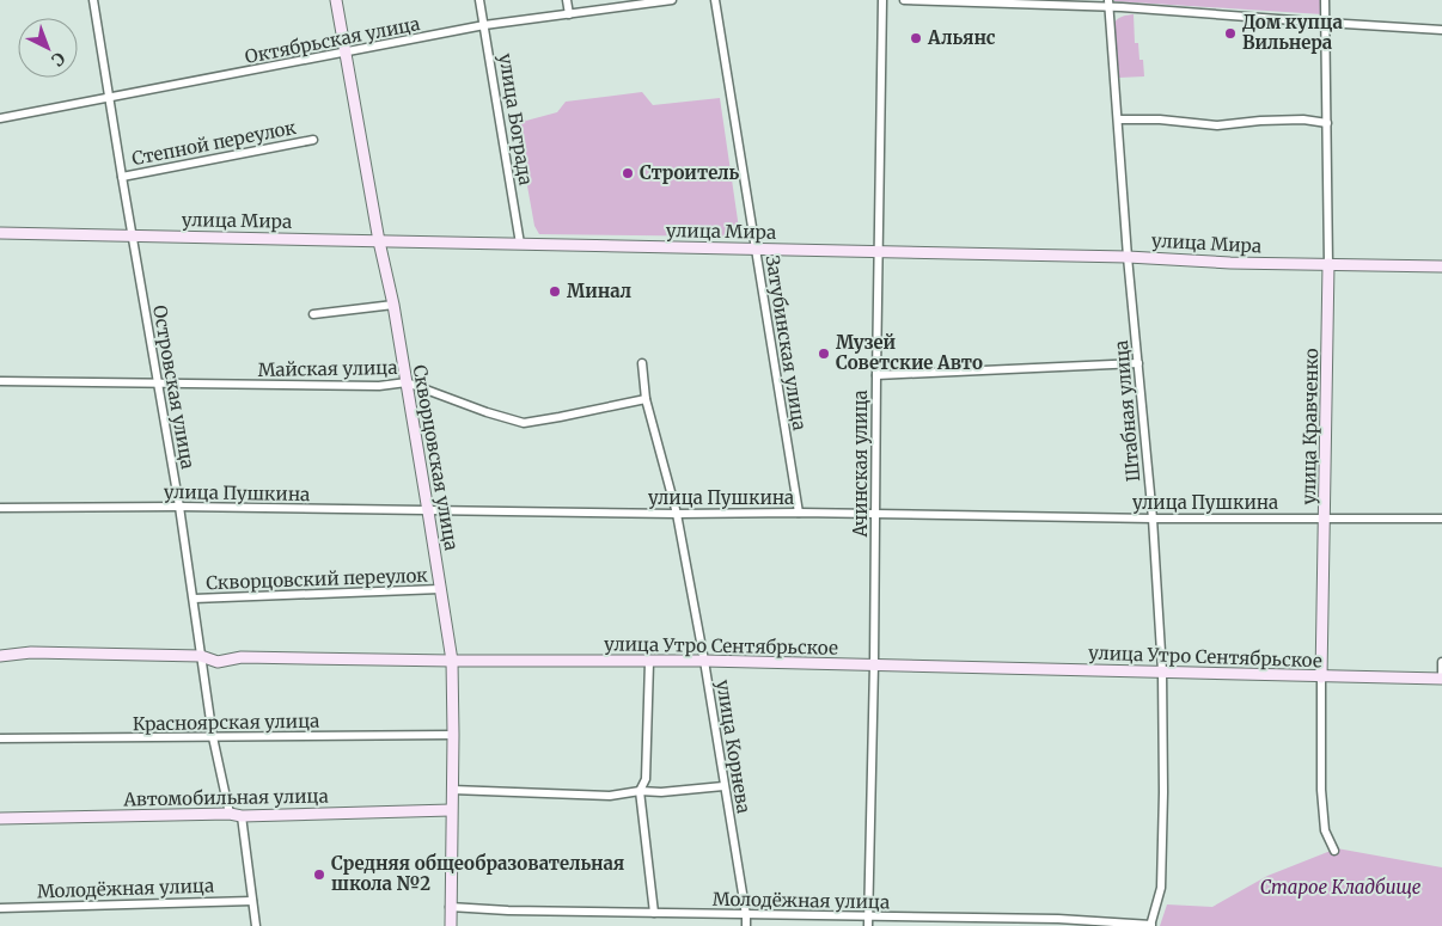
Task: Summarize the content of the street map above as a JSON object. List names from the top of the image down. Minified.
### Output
{"streets":{"street":["Октябрьская улица","улица Бограда","Степной переулок","улица Мира","Затубинская улица","Майская улица","Островская улица","Штабная улица","улица Кравченко","Скворцовская улица","Ачинская улица","улица Пушкина","Скворцовский переулок","улица Утро Сентябрьское","Красноярская улица","улица Корнева","Автомобильная улица","Молодёжная улица"]},"crossings":[["Октябрьская улица","улица Бограда"],["Октябрьская улица","Островская улица"],["Октябрьская улица","Скворцовская улица"],["улица Бограда","улица Мира"],["Степной переулок","Островская улица"],["улица Мира","Затубинская улица"],["улица Мира","Островская улица"],["улица Мира","Штабная улица"],["улица Мира","улица Кравченко"],["улица Мира","Скворцовская улица"],["улица Мира","Ачинская улица"],["Затубинская улица","улица Пушкина"],["Майская улица","Островская улица"],["Майская улица","Скворцовская улица"],["Майская улица","улица Корнева"],["Островская улица","улица Пушкина"],["Островская улица","Скворцовский переулок"],["Островская улица","улица Утро Сентябрьское"],["Островская улица","Красноярская улица"],["Островская улица","Автомобильная улица"],["Островская улица","Молодёжная улица"],["Штабная улица","улица Пушкина"],["Штабная улица","улица Утро Сентябрьское"],["Штабная улица","Молодёжная улица"],["улица Кравченко","улица Пушкина"],["улица Кравченко","улица Утро Сентябрьское"],["Скворцовская улица","улица Пушкина"],["Скворцовская улица","Скворцовский переулок"],["Скворцовская улица","улица Утро Сентябрьское"],["Скворцовская улица","Красноярская улица"],["Скворцовская улица","Автомобильная улица"],["Скворцовская улица","Молодёжная улица"],["Ачинская улица","улица Пушкина"],["Ачинская улица","улица Утро Сентябрьское"],["Ачинская улица","Молодёжная улица"],["улица Пушкина","улица Корнева"],["улица Утро Сентябрьское","улица Корнева"],["улица Корнева","Молодёжная улица"]],"parks":["Старое Кладбище"],"places":["Дом купца Вильнера","Альянс","Строитель","Минал","Музей Советские Авто","Средняя общеобразовательная школа №2"],"north":"bottom right"}
